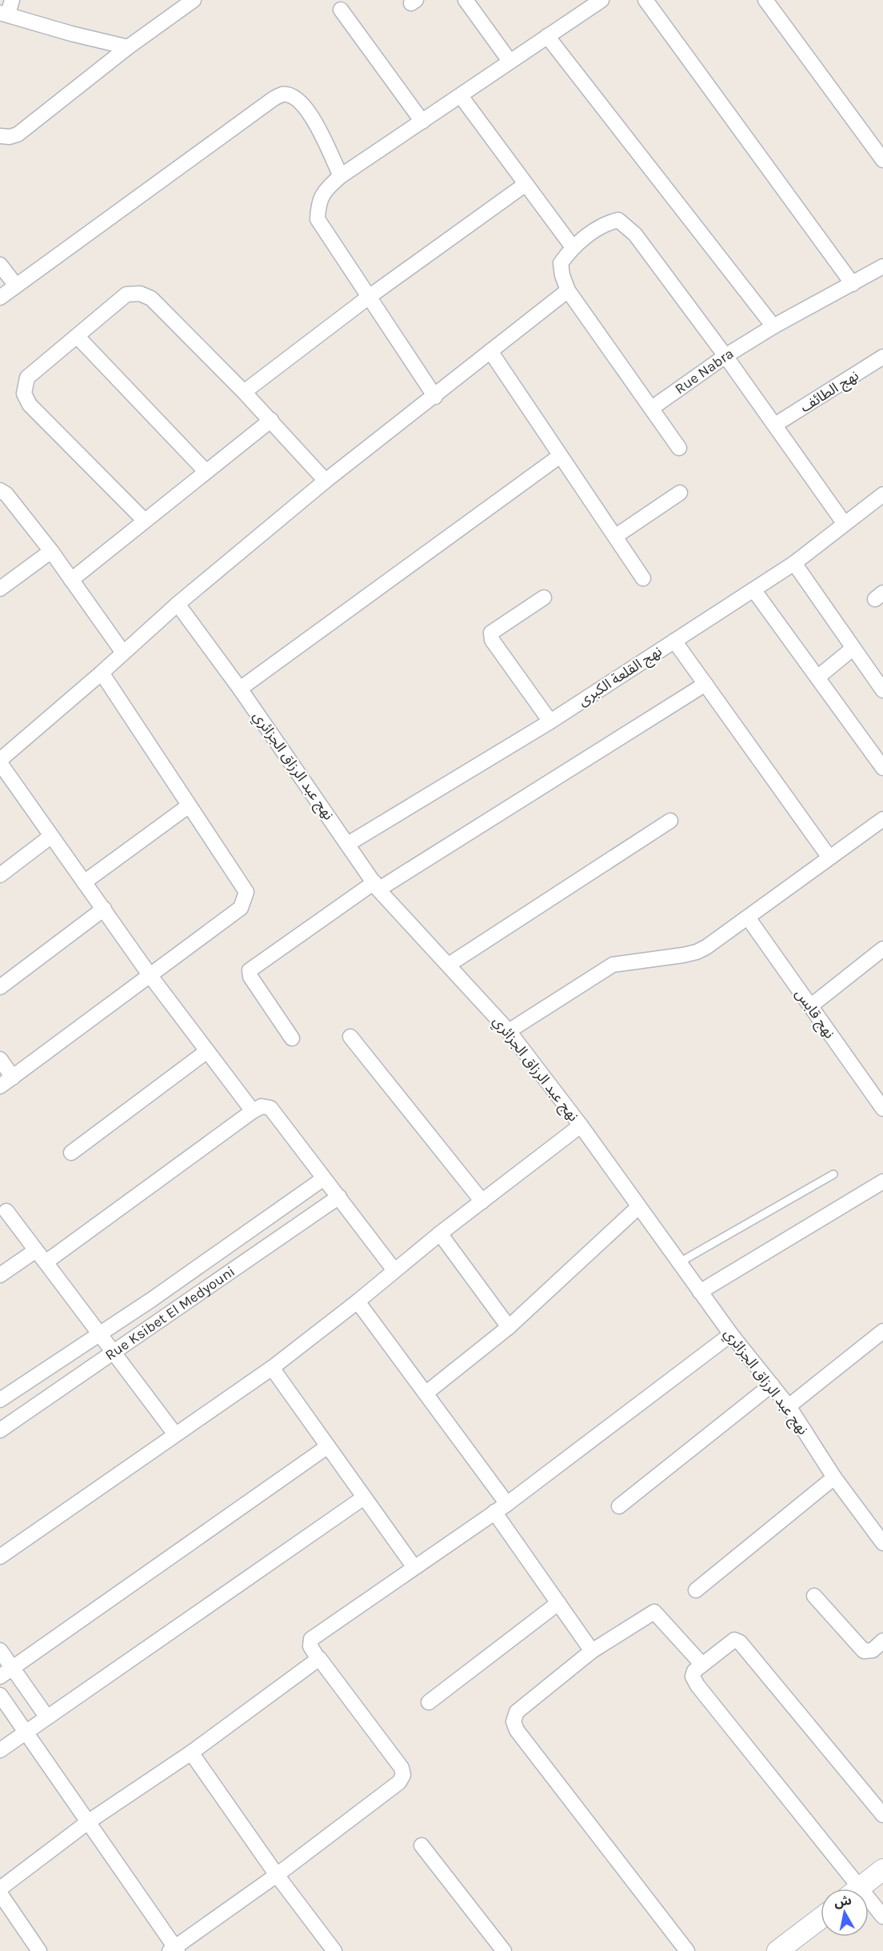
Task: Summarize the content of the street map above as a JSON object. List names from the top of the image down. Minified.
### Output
{"streets":{"street":["Rue Nabra","نهج الطائف","نهج القلعة الكبرى","نهج عبد الرزاق الجزائري","نهج قابس","Rue Ksibet El Medyouni"]},"crossings":[["نهج القلعة الكبرى","نهج عبد الرزاق الجزائري"]],"north":"top"}
